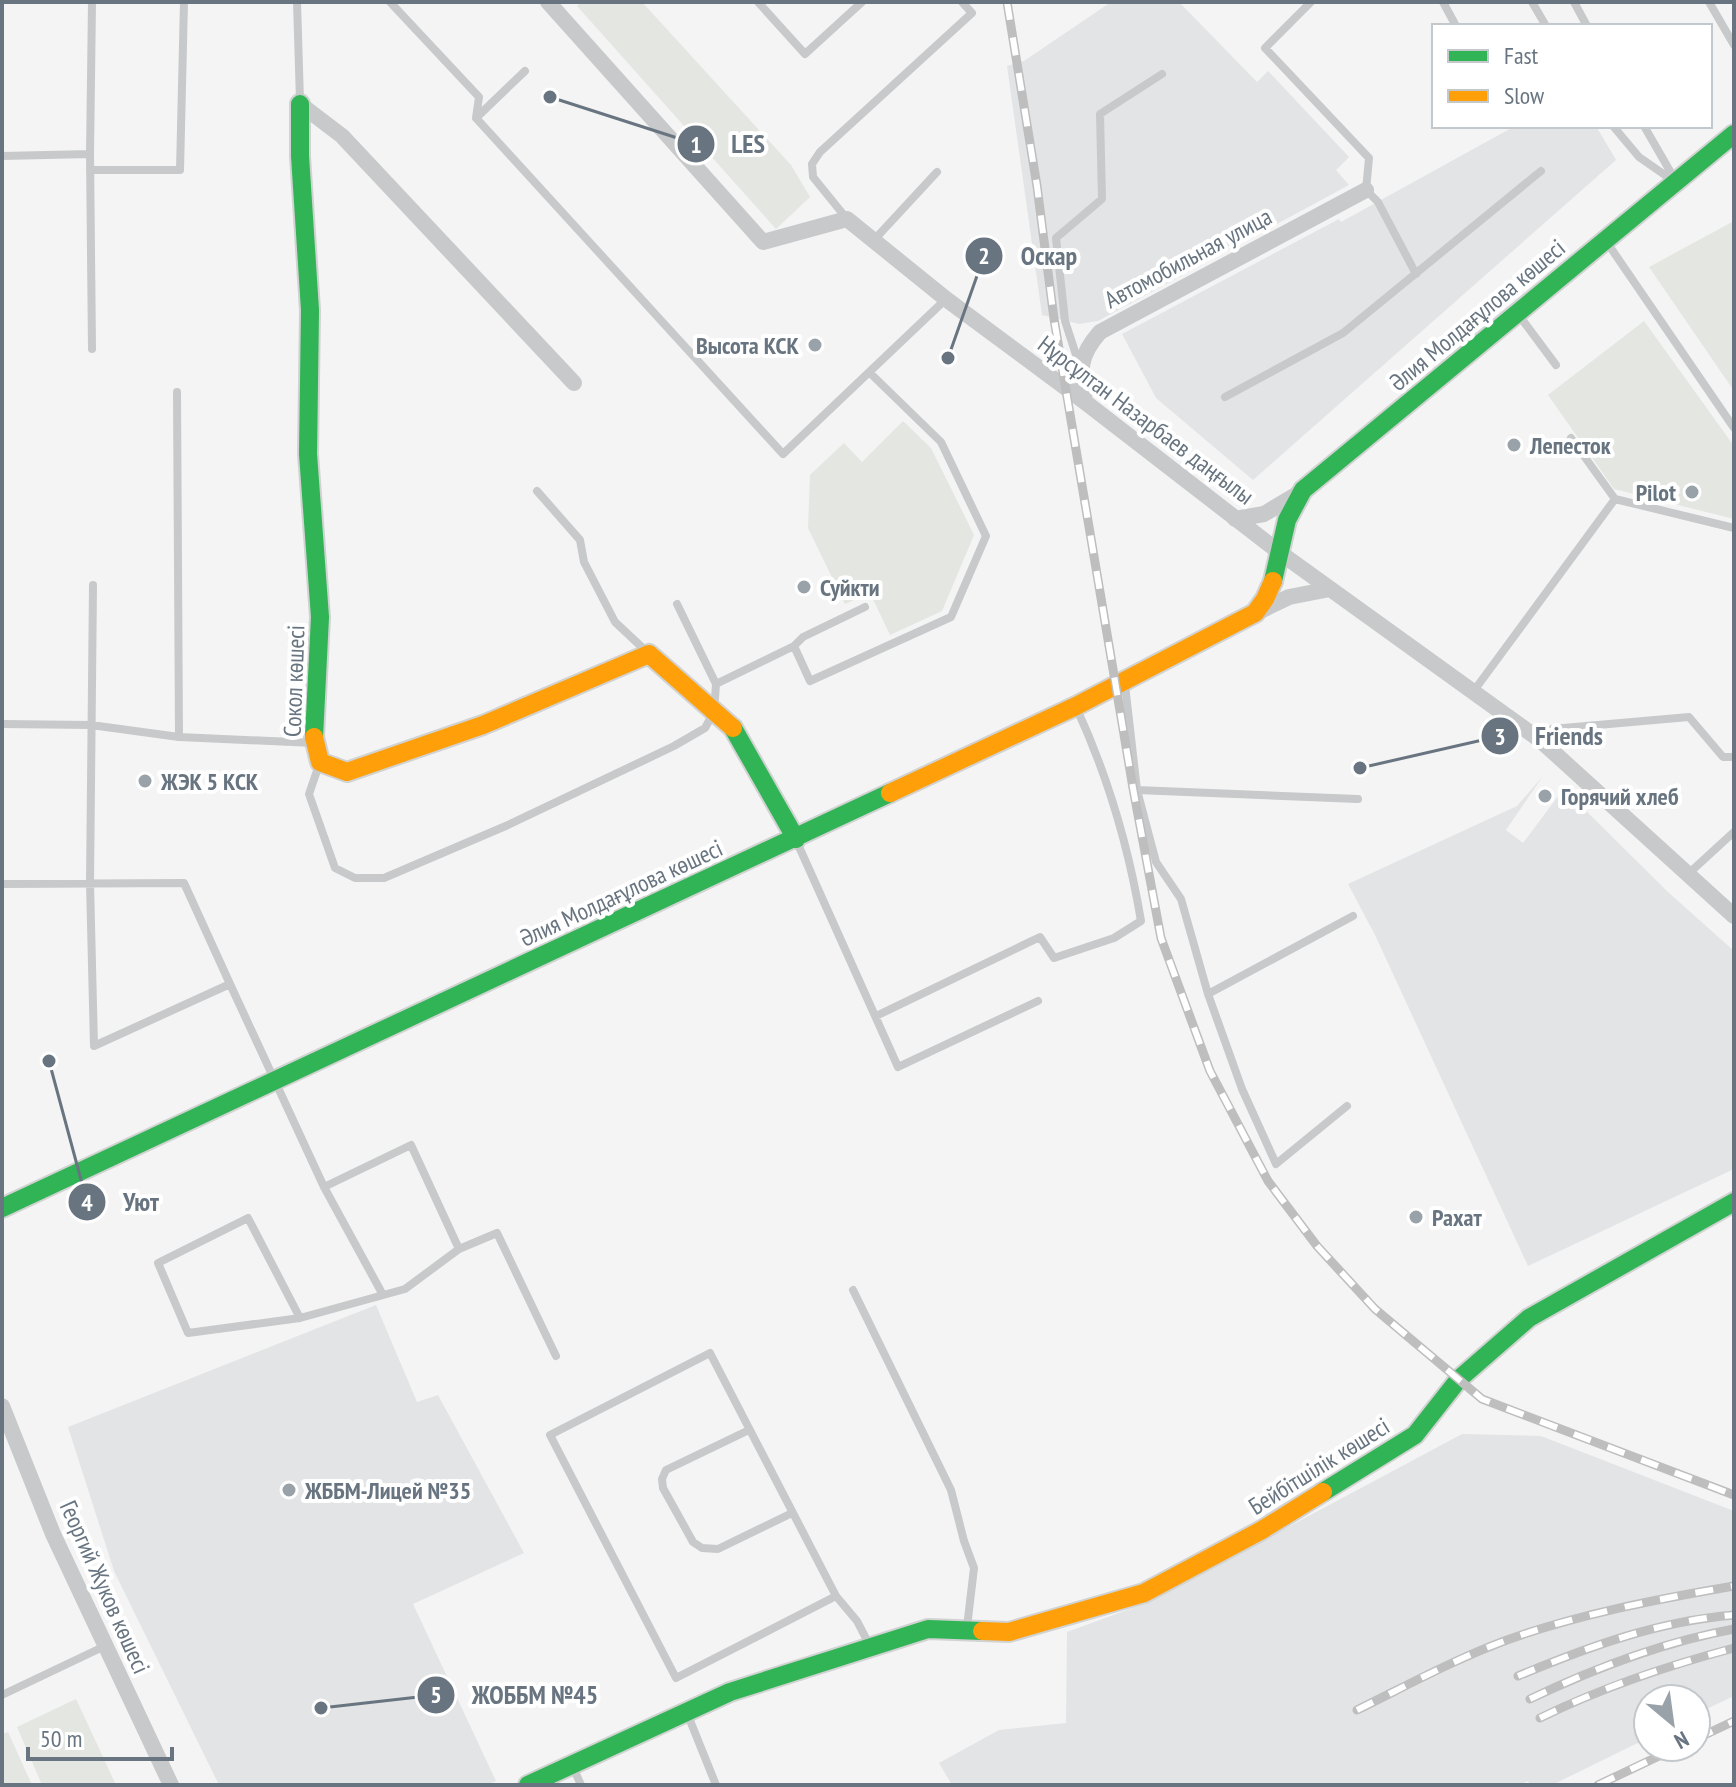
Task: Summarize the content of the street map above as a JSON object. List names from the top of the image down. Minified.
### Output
{"streets":{"street":["Автомобильная улица","Әлия Молдағұлова көшесі","Нұрсұлтан Назарбаев даңғылы","Сокол көшесі","Бейбітшілік көшесі","Георгий Жуков көшесі"]},"crossings":[["Әлия Молдағұлова көшесі","Нұрсұлтан Назарбаев даңғылы"]],"places":["LES","Высота КСК","Оскар","Лепесток","Pilot","Суйкти","Friends","ЖЭК 5 КСК","Горячий хлеб","Уют","Рахат","ЖББМ-Лицей №35","ЖОББМ №45"],"legend":["Fast","Slow"],"scale_bar":"50 m","north":"bottom right"}
